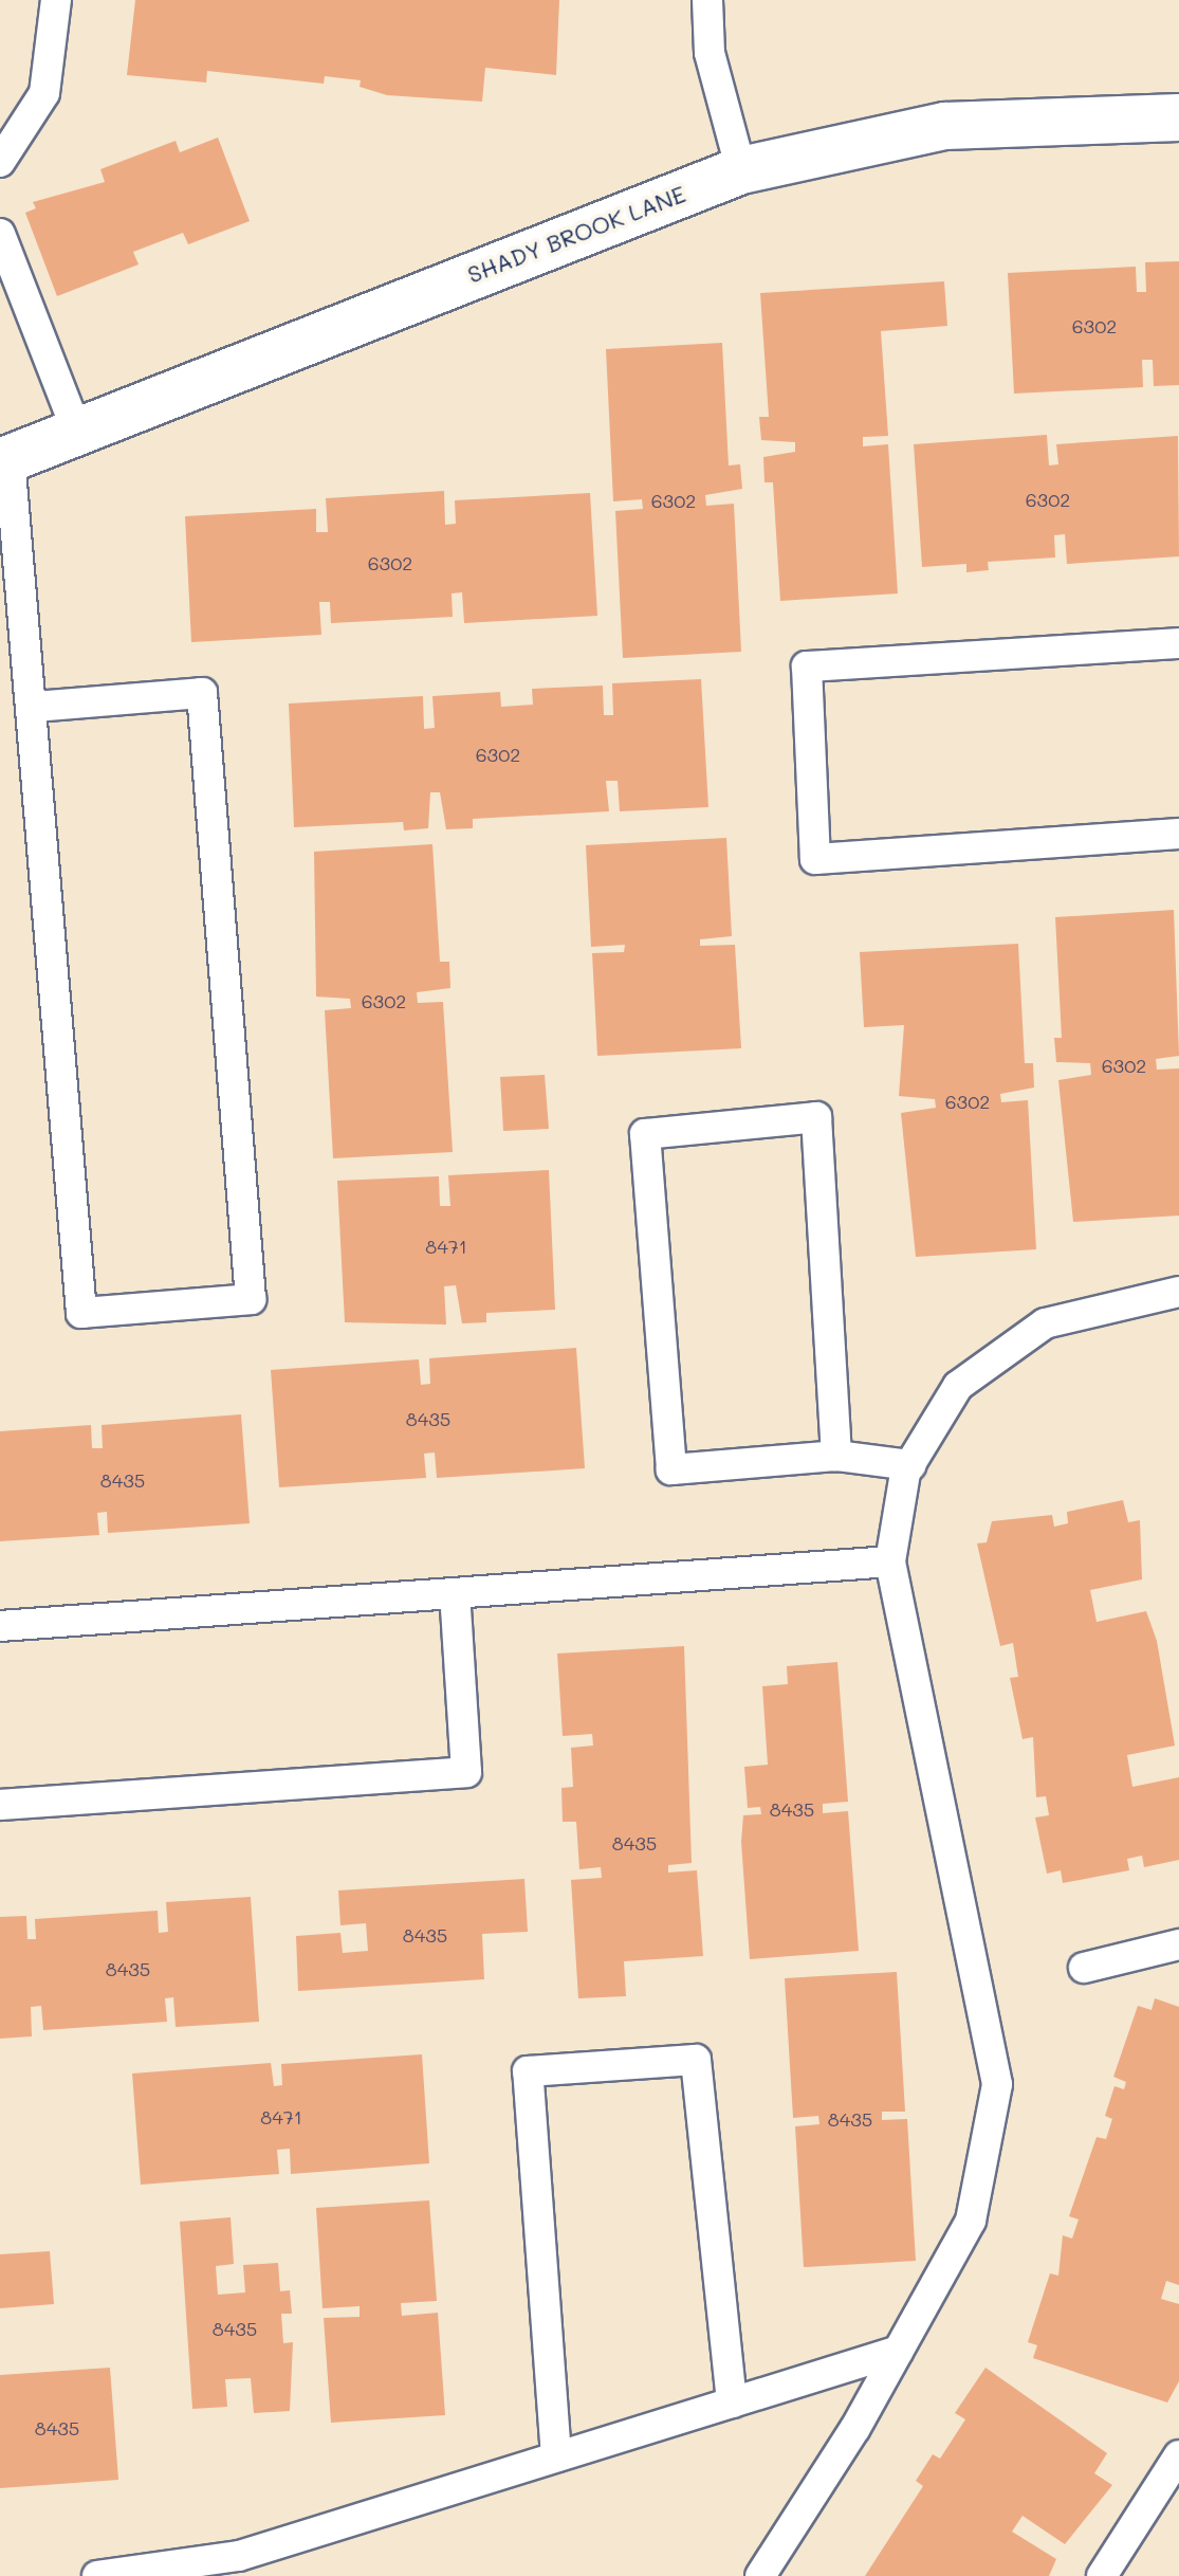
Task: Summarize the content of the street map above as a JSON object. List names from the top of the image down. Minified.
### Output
{"streets":{"street":["SHADY BROOK LANE"]},"house_numbers":["6302","6302","6302","6302","6302","6302","6302","6302","8471","8435","8435","8435","8435","8435","8435","8471","8435","8435","8435"]}
